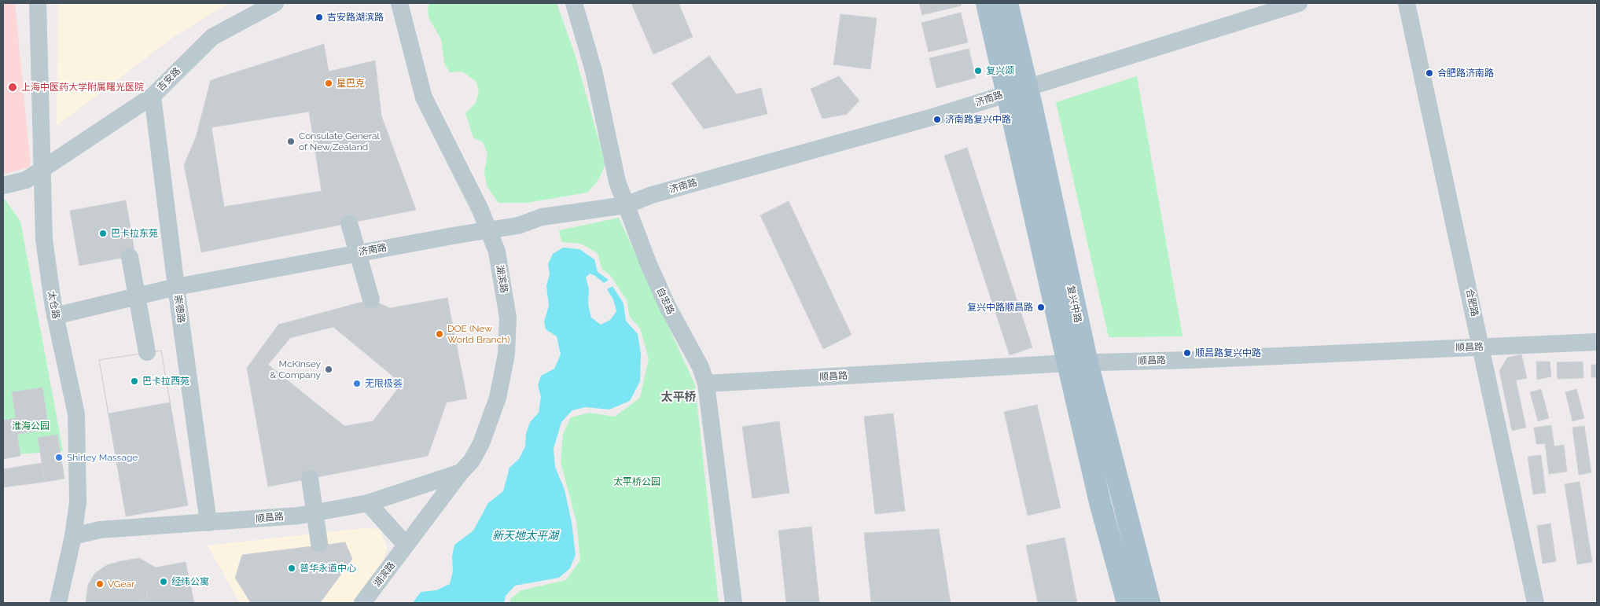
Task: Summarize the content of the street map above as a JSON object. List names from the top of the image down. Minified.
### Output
{"streets":{"main road":["复兴中路"],"street":["吉安路","济南路","湖滨路","自忠路","合肥路","太仓路","崇德路","顺昌路"]},"crossings":[["吉安路","太仓路"],["吉安路","崇德路"],["济南路","湖滨路"],["济南路","自忠路"],["济南路","复兴中路"],["济南路","太仓路"],["济南路","崇德路"],["湖滨路","顺昌路"],["自忠路","顺昌路"],["合肥路","顺昌路"],["复兴中路","顺昌路"],["太仓路","顺昌路"],["崇德路","顺昌路"]],"districts":["太平桥"],"water":["新天地太平湖"],"parks":["淮海公园","太平桥公园"],"places":["吉安路湖滨路","复兴颂","合肥路济南路","星巴克","上海中医药大学附属曙光医院","济南路复兴中路","Consulate General of New Zealand","巴卡拉东苑","复兴中路顺昌路","DOE (New World Branch)","顺昌路复兴中路","McKinsey & Company","巴卡拉西苑","无限极荟","Shirley Massage","普华永道中心","经纬公寓","VGear"]}
